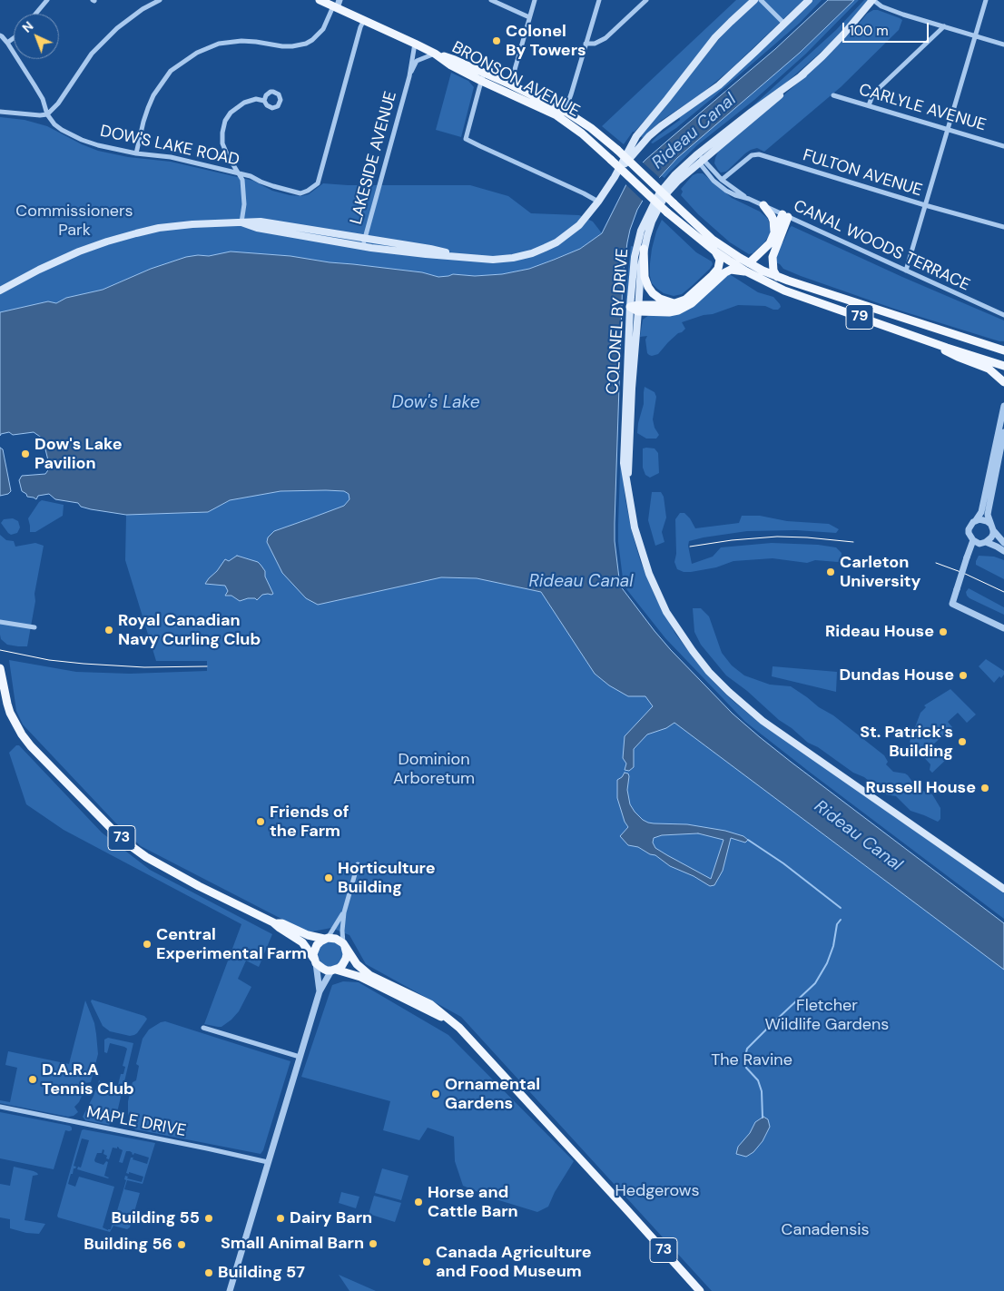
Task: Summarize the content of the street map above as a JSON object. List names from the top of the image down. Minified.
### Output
{"streets":{"main road":["BRONSON AVENUE","79","COLONEL BY DRIVE","73"],"street":["CARLYLE AVENUE","DOW'S LAKE ROAD","LAKESIDE AVENUE","FULTON AVENUE","CANAL WOODS TERRACE","MAPLE DRIVE"]},"crossings":[["BRONSON AVENUE","DOW'S LAKE ROAD"],["BRONSON AVENUE","LAKESIDE AVENUE"],["FULTON AVENUE","CANAL WOODS TERRACE"],["CANAL WOODS TERRACE","COLONEL BY DRIVE"]],"water":["Rideau Canal","Dow's Lake"],"parks":["Commissioners Park","Dominion Arboretum","Fletcher Wildlife Gardens","The Ravine","Hedgerows","Canadensis"],"places":["Colonel By Towers","Dow's Lake Pavilion","Carleton University","Royal Canadian Navy Curling Club","Rideau House","Dundas House","St. Patrick's Building","Russell House","Friends of the Farm","Horticulture Building","Central Experimental Farm","D.A.R.A Tennis Club","Ornamental Gardens","Horse and Cattle Barn","Building 55","Dairy Barn","Small Animal Barn","Building 56","Canada Agriculture and Food Museum","Building 57"],"scale_bar":"100 m","north":"top left"}
